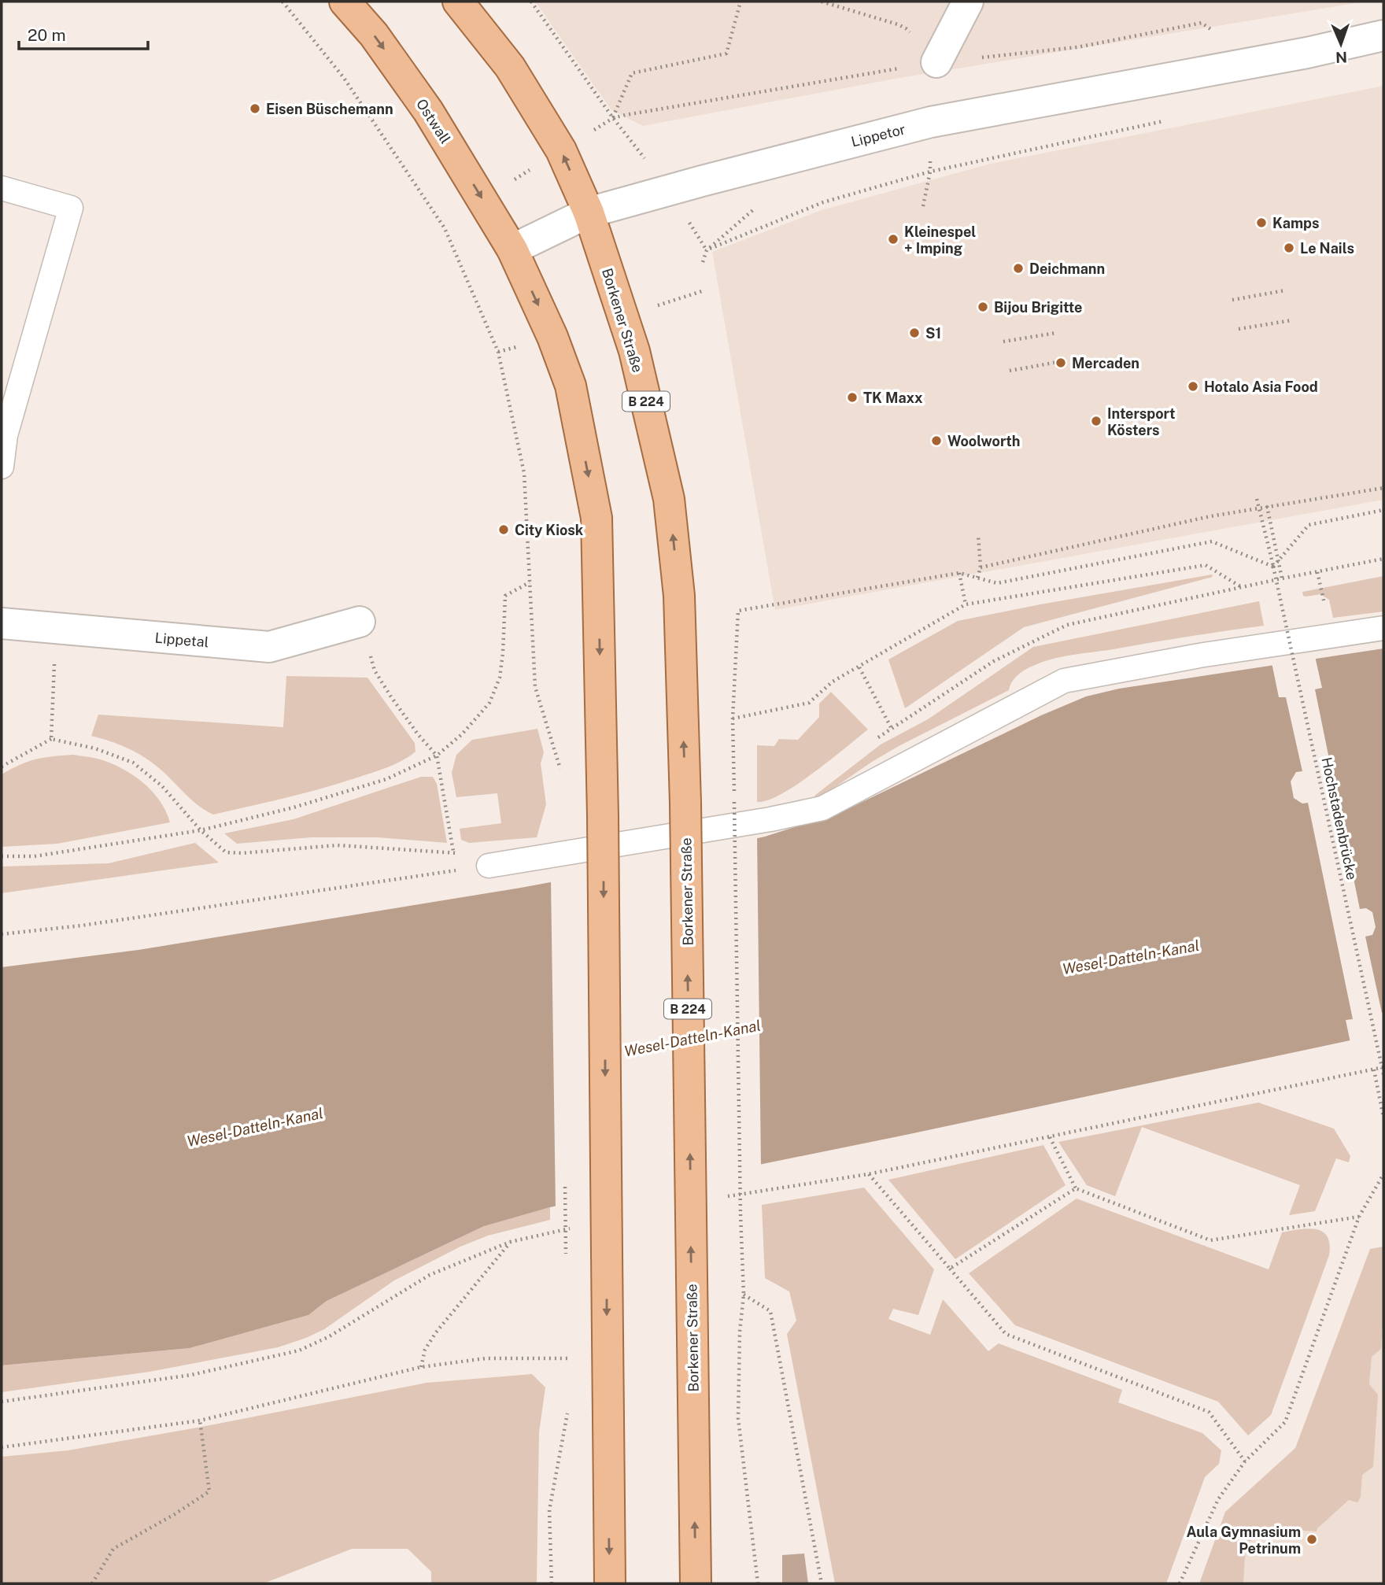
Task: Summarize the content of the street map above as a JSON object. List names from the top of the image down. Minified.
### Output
{"streets":{"main road":["Ostwall","Borkener Straße","B 224"],"street":["Lippetor","Lippetal"],"path":["Hochstadenbrücke"]},"crossings":[["Ostwall","Lippetor"],["Lippetor","Borkener Straße"],["Lippetor","B 224"],["Borkener Straße","B 224"]],"water":["Wesel-Datteln-Kanal"],"places":["Eisen Büschemann","Kamps","Kleinespel + Imping","Le Nails","Deichmann","Bijou Brigitte","S1","Mercaden","Hotalo Asia Food","TK Maxx","Intersport Kösters","Woolworth","City Kiosk","Aula Gymnasium Petrinum"],"scale_bar":"20 m","north":"bottom"}
